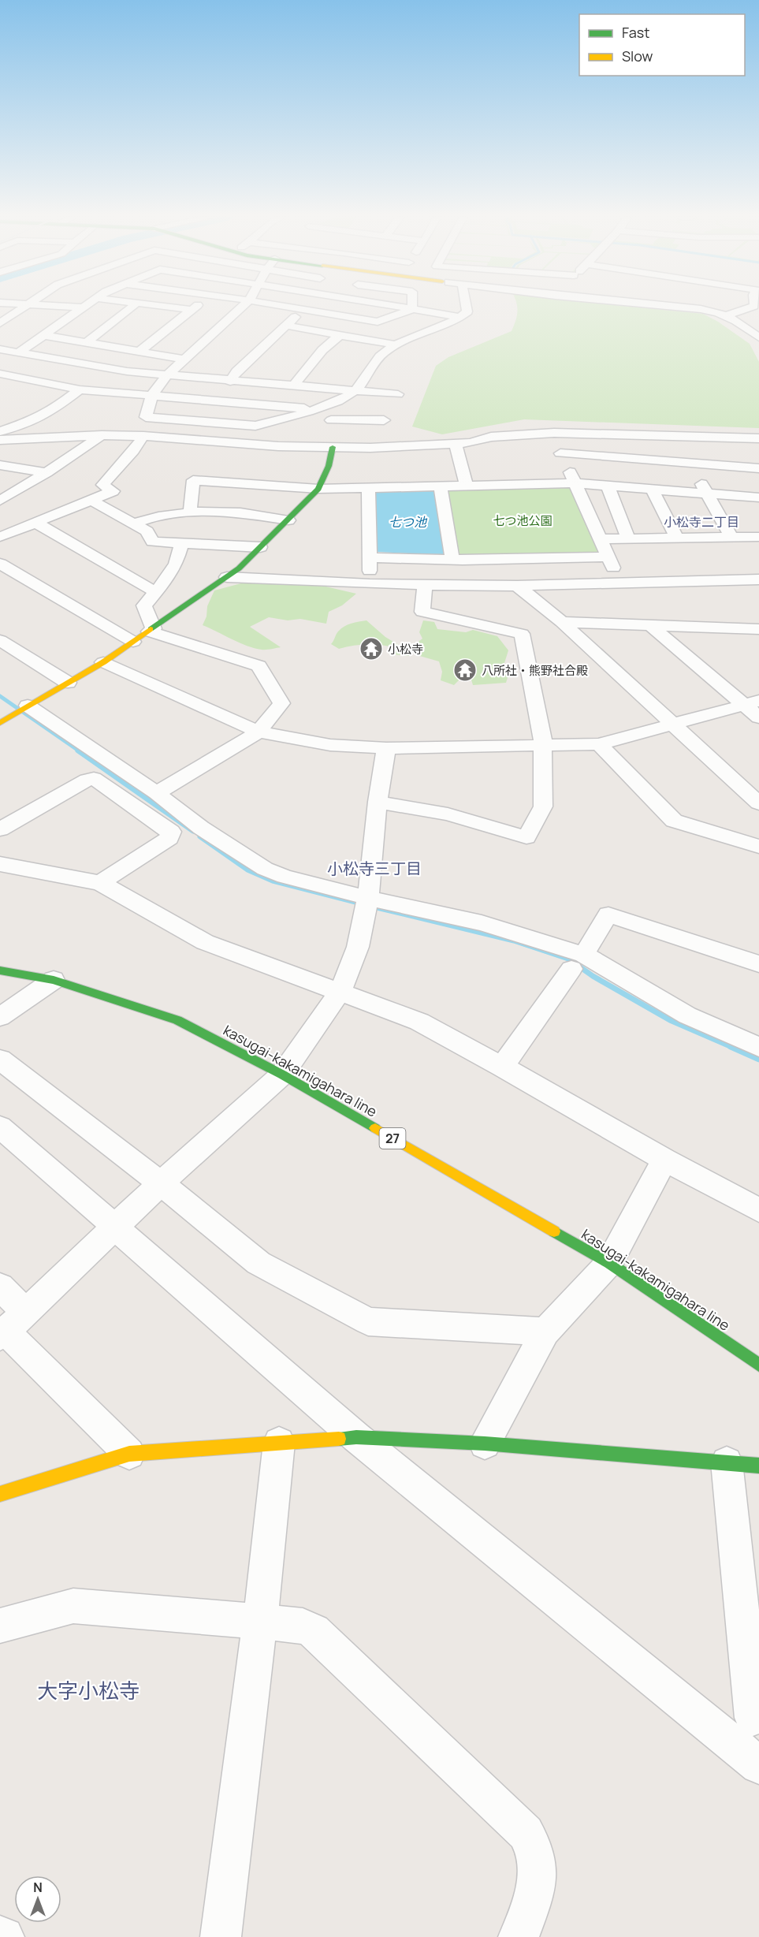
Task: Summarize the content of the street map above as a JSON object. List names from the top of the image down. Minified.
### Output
{"streets":{"street":["kasugai-kakamigahara line","27"]},"districts":["小松寺二丁目","小松寺三丁目","大字小松寺"],"water":["七つ池"],"parks":["七つ池公園"],"places":{"temple":["小松寺","八所社・熊野社合殿"]},"legend":["Fast","Slow"],"north":"top"}
